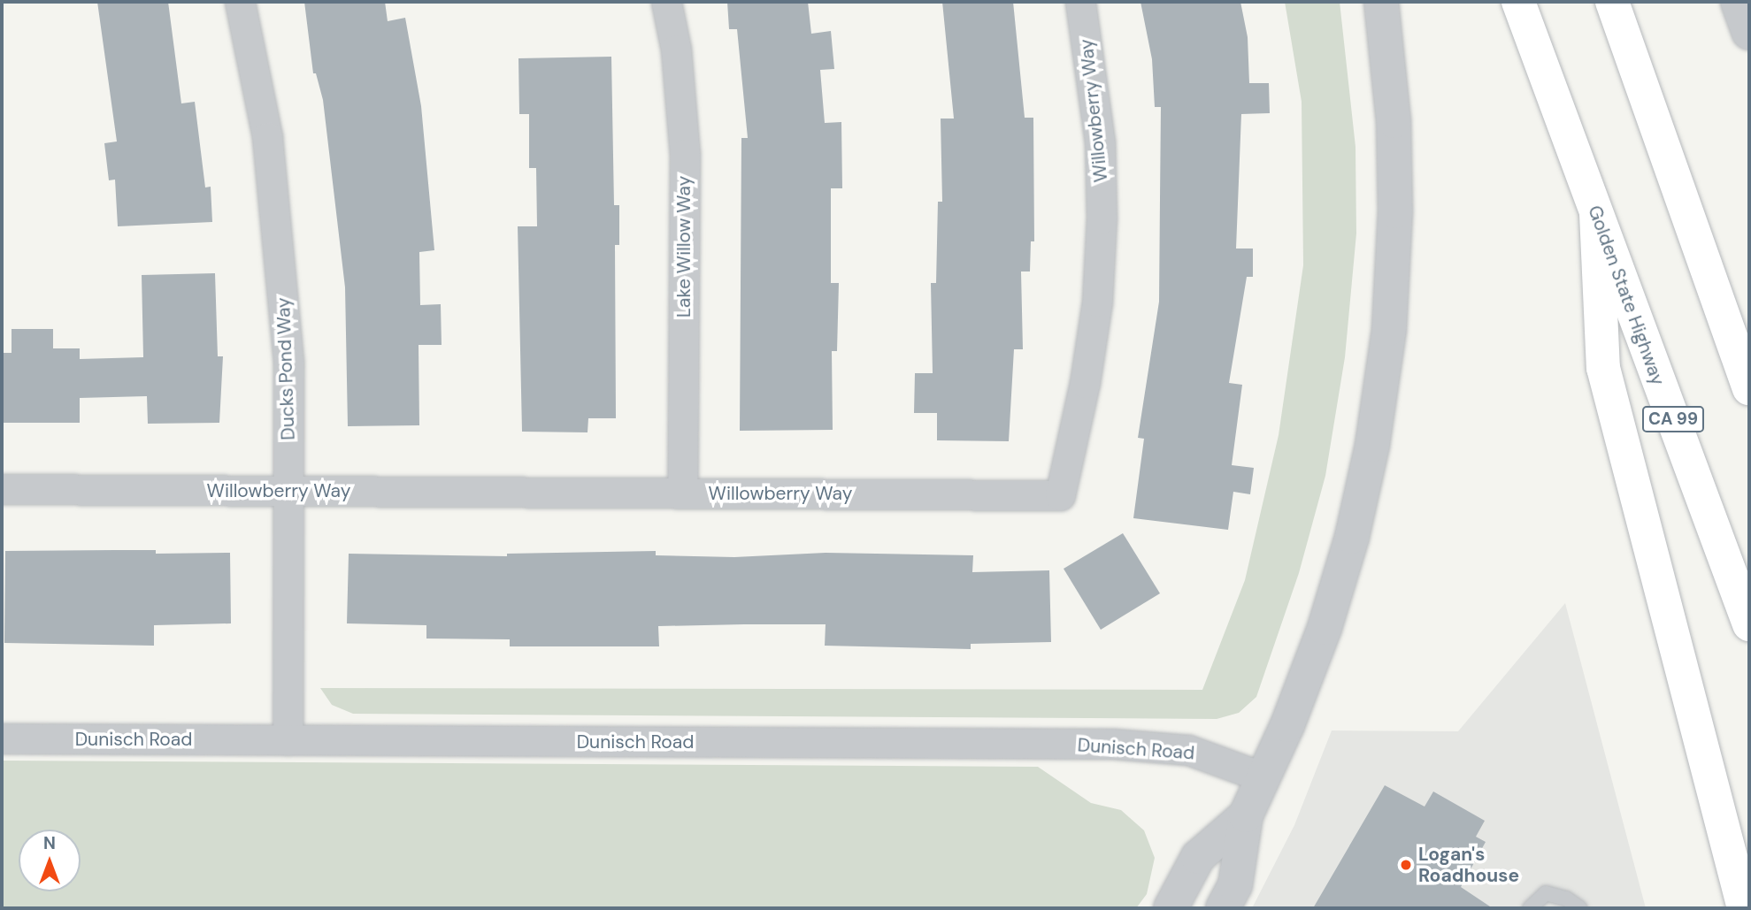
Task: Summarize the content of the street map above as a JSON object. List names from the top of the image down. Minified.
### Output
{"streets":{"highway":["Golden State Highway","CA 99"],"street":["Willowberry Way","Lake Willow Way","Ducks Pond Way","Dunisch Road"]},"crossings":[["Willowberry Way","Lake Willow Way"],["Willowberry Way","Ducks Pond Way"],["Ducks Pond Way","Dunisch Road"]],"places":["Logan's Roadhouse"],"north":"top"}
